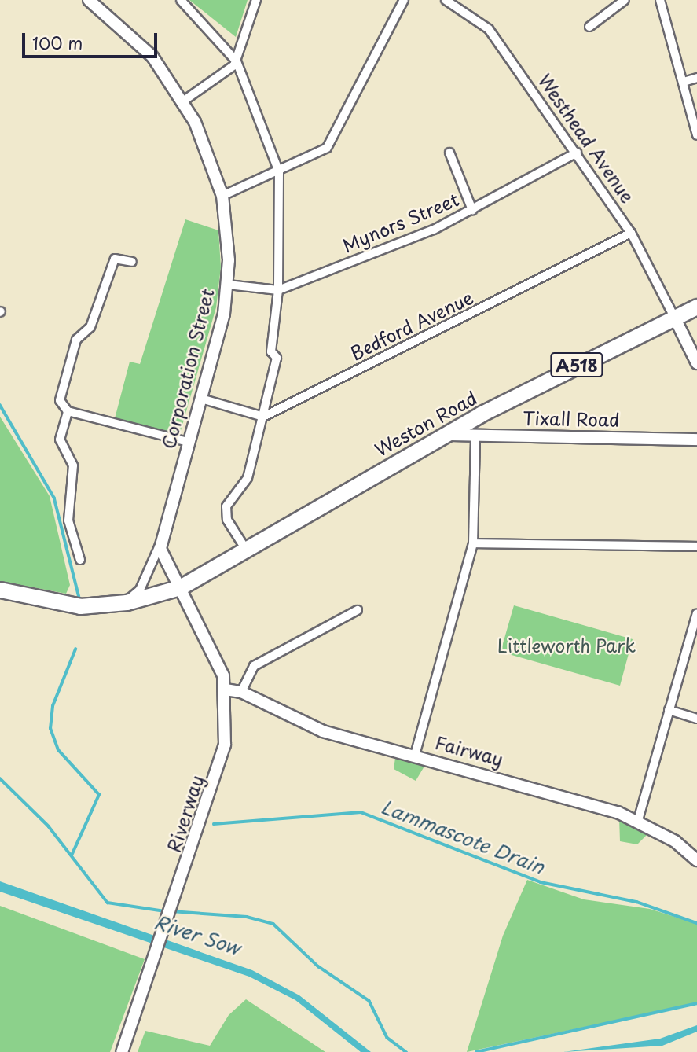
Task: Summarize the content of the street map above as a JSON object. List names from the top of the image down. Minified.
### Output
{"streets":{"highway":["A518","Weston Road"],"street":["Westhead Avenue","Mynors Street","Bedford Avenue","Corporation Street","Tixall Road","Fairway","Riverway"]},"crossings":[["Westhead Avenue","Mynors Street"],["Westhead Avenue","Bedford Avenue"],["Westhead Avenue","Weston Road"],["Mynors Street","Corporation Street"],["Tixall Road","Weston Road"],["Weston Road","Riverway"],["Fairway","Riverway"]],"water":["Lammascote Drain","River Sow"],"parks":["Littleworth Park"],"scale_bar":"100 m"}
